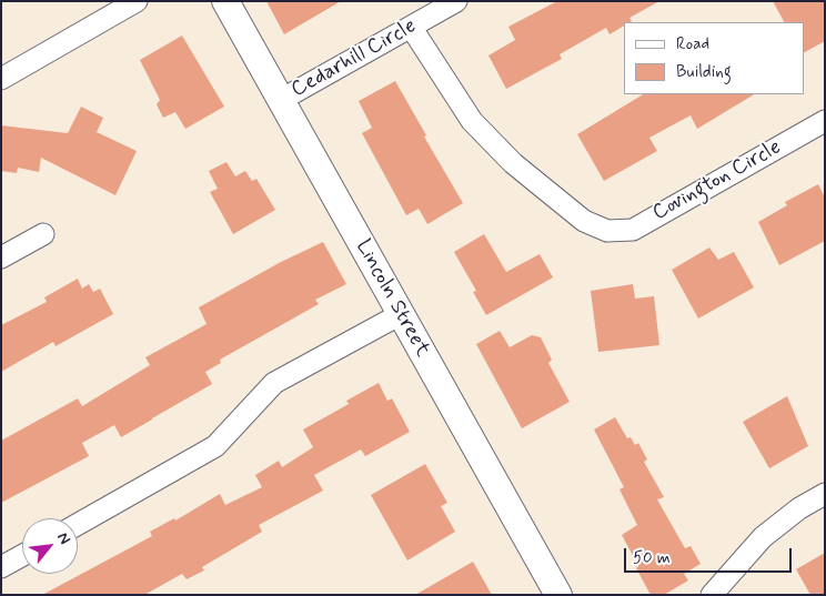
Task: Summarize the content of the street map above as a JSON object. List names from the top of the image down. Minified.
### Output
{"streets":{"street":["Cedarhill Circle","Covington Circle","Lincoln Street"]},"crossings":[["Cedarhill Circle","Covington Circle"],["Cedarhill Circle","Lincoln Street"]],"legend":["Road","Building"],"scale_bar":"50 m","north":"top right"}
